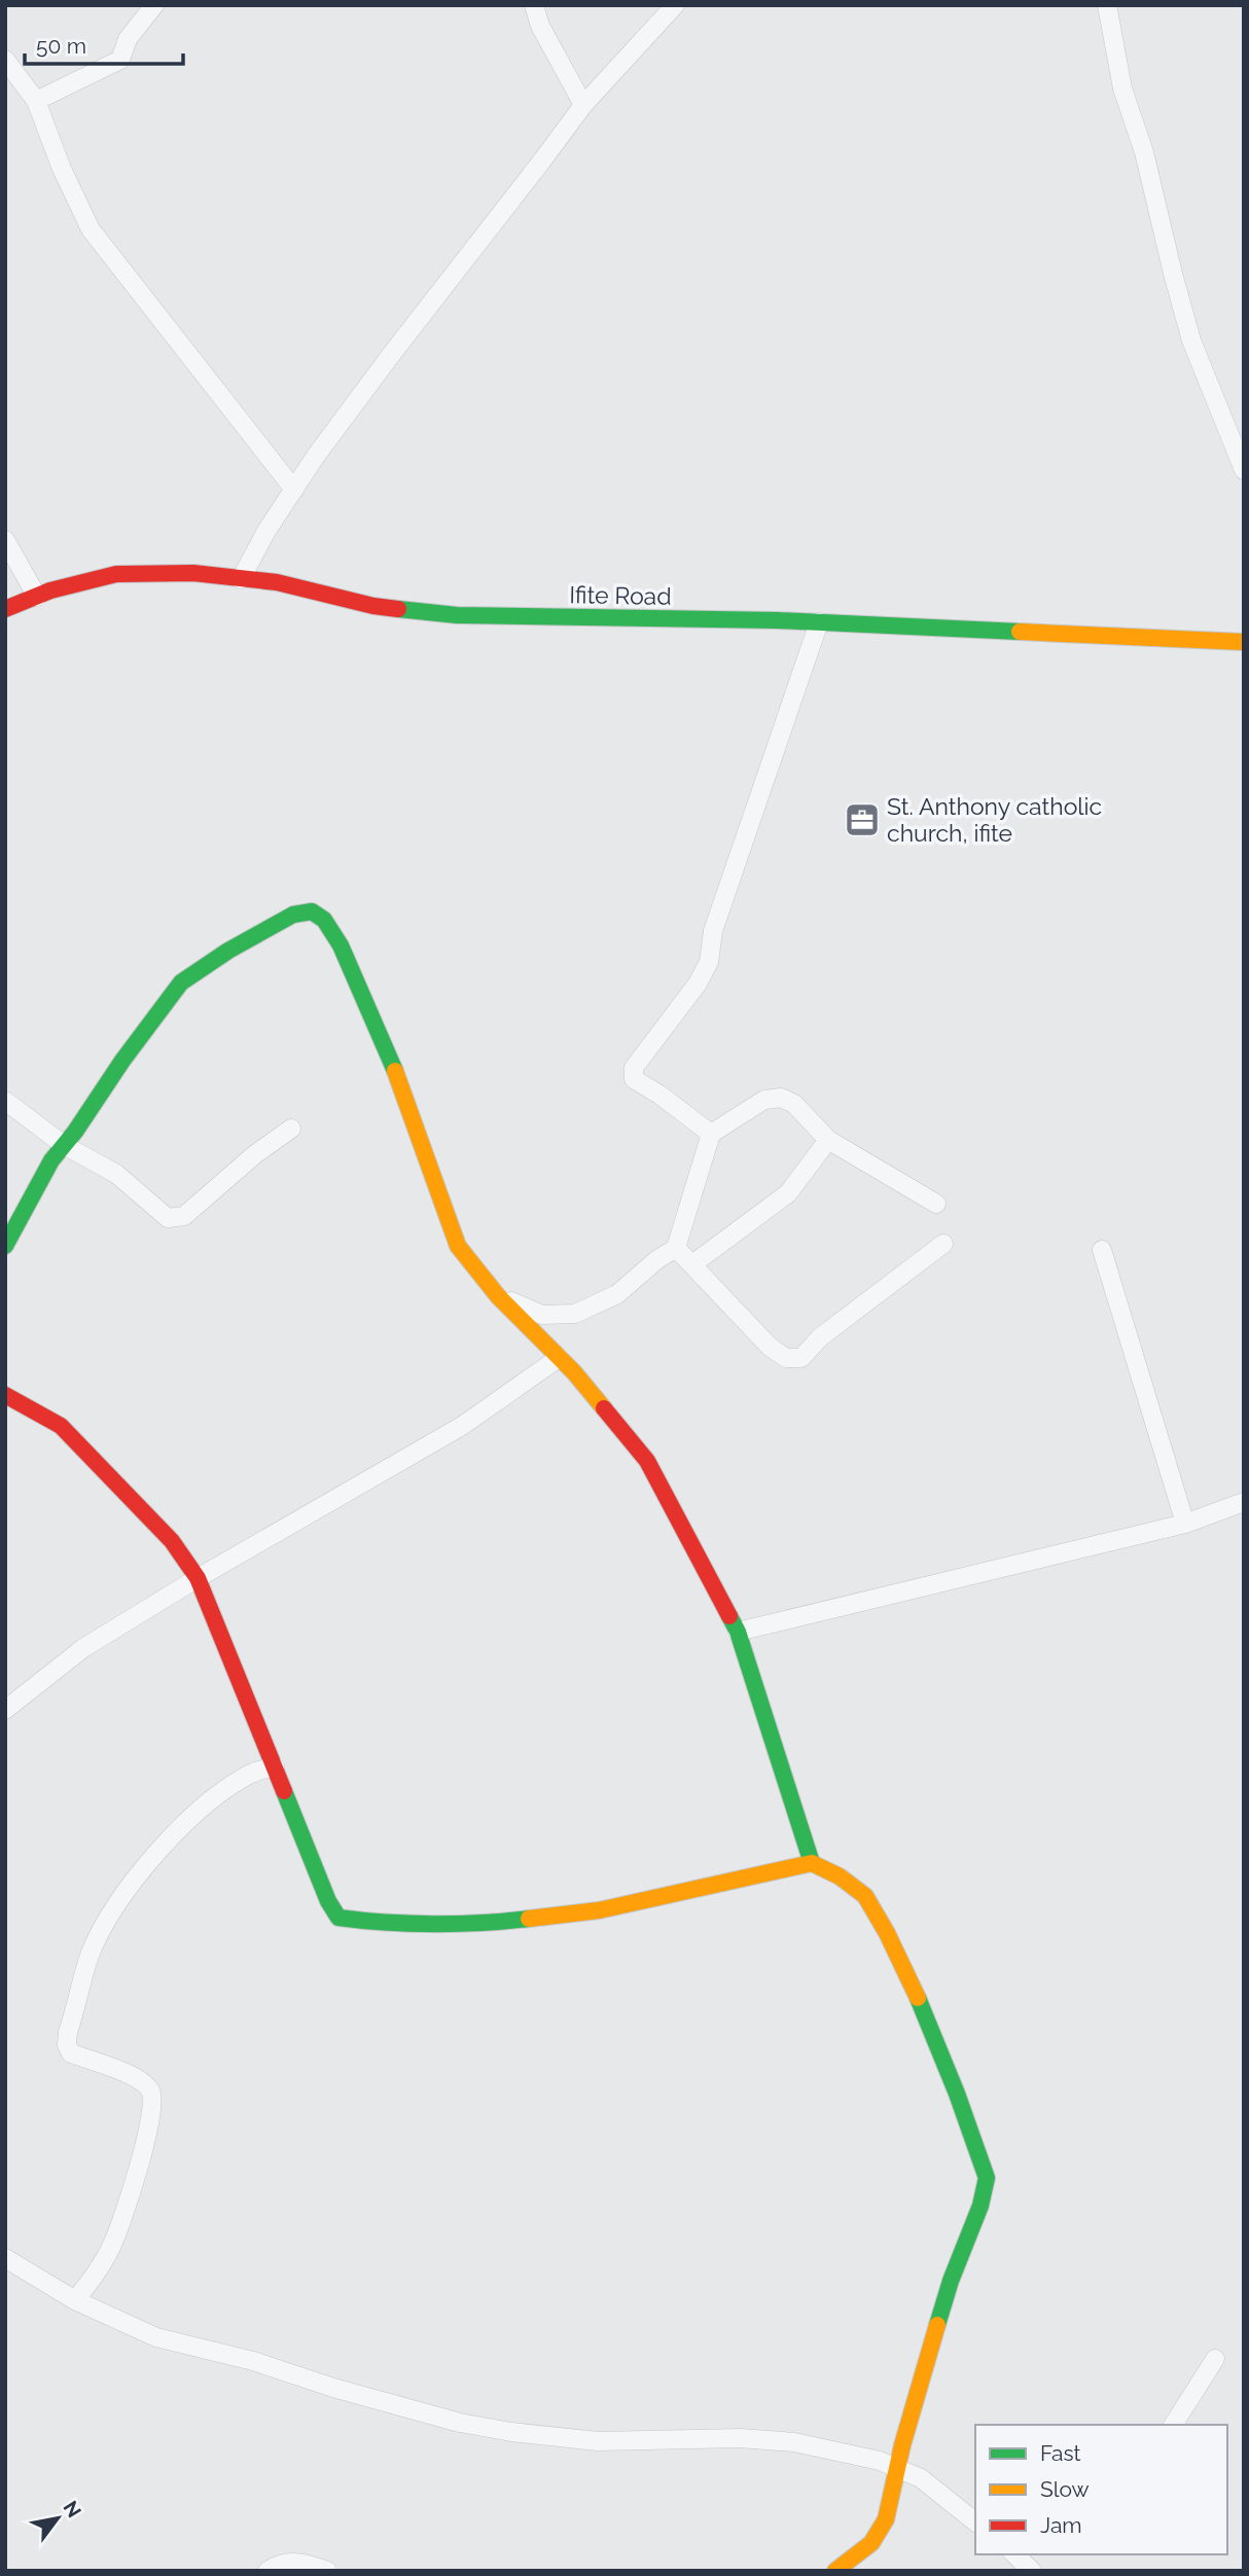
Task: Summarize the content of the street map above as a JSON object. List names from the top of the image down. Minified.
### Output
{"streets":{"street":["Ifite Road"]},"places":{"office":["St. Anthony catholic church, ifite"]},"legend":["Fast","Slow","Jam"],"scale_bar":"50 m","north":"top right"}
